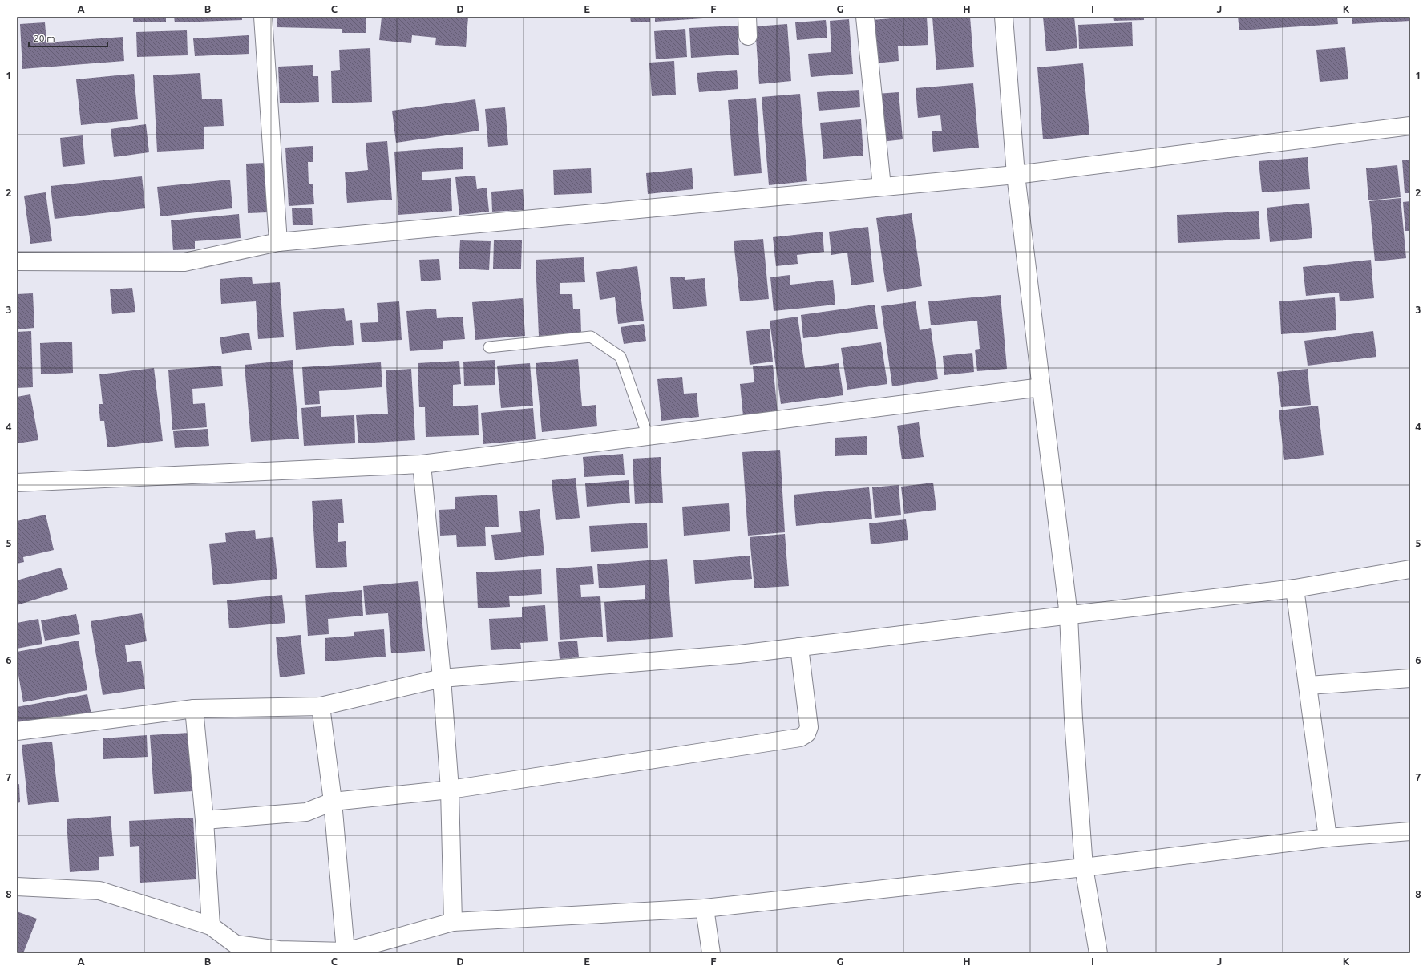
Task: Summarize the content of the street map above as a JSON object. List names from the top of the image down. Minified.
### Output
{"scale_bar":"20 m","grid":{"columns":["A","B","C","D","E","F","G","H","I","J","K"],"rows":["1","2","3","4","5","6","7","8"]}}
